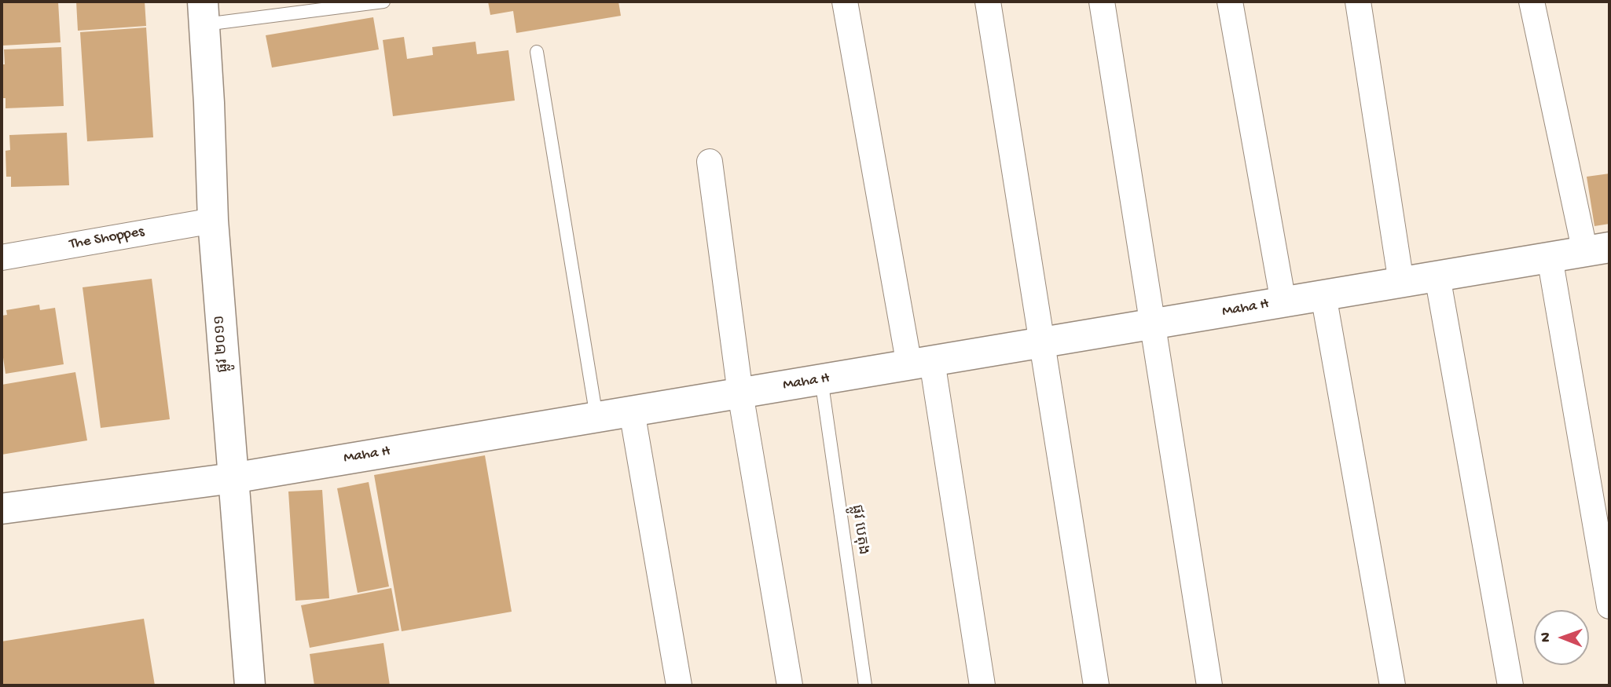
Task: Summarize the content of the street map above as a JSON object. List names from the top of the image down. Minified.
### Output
{"streets":{"street":["The Shoppes","Maha H","ផ្លូវ ២០១១"],"lane":["ផ្លូវ បេតុង"]},"crossings":[["The Shoppes","ផ្លូវ ២០១១"],["Maha H","ផ្លូវ ២០១១"],["Maha H","ផ្លូវ បេតុង"]],"north":"left"}
